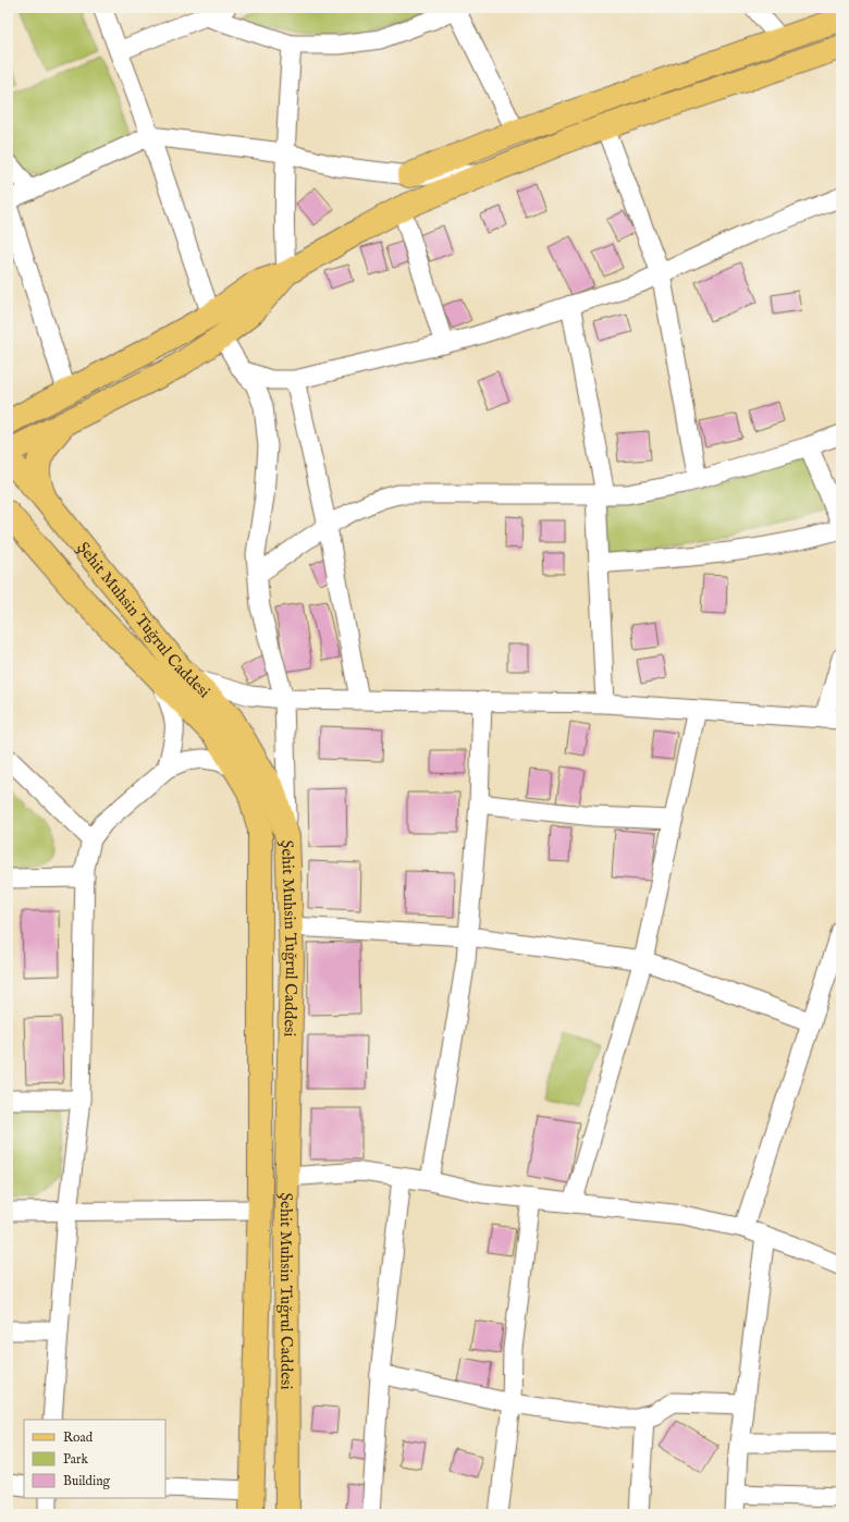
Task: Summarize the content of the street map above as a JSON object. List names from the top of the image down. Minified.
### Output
{"streets":{"main road":["Şehit Muhsin Tuğrul Caddesi"]},"legend":["Road","Park","Building"]}
